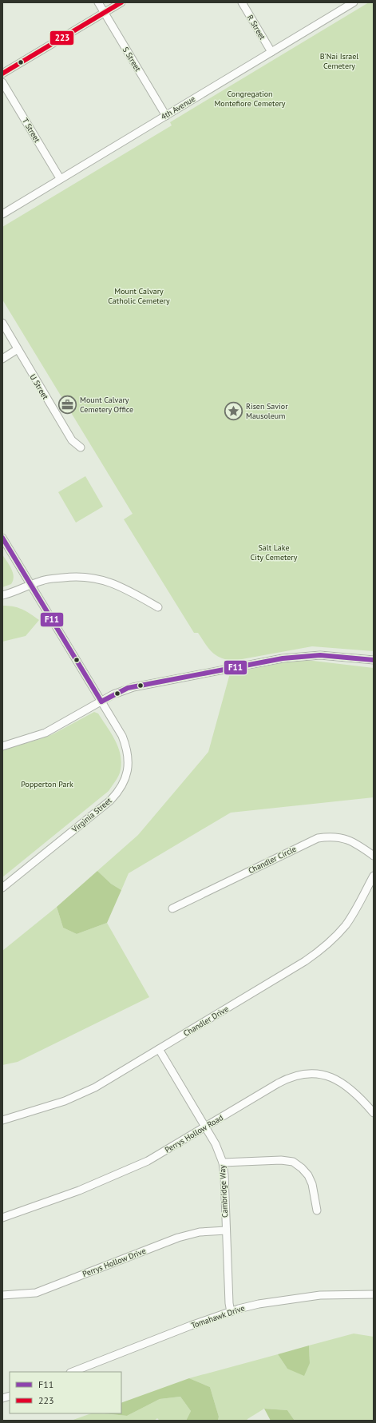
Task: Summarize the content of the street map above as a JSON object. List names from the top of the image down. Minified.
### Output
{"streets":{"street":["R Street","S Street","4th Avenue","T Street","U Street","Virginia Street","Chandler Circle","Chandler Drive","Perrys Hollow Road","Cambridge Way","Perrys Hollow Drive","Tomahawk Drive"]},"crossings":[["R Street","4th Avenue"],["S Street","4th Avenue"],["4th Avenue","T Street"],["Chandler Drive","Cambridge Way"],["Perrys Hollow Road","Cambridge Way"],["Cambridge Way","Perrys Hollow Drive"],["Cambridge Way","Tomahawk Drive"]],"parks":["B'Nai Israel Cemetery","Congregation Montefiore Cemetery","Mount Calvary Catholic Cemetery","Salt Lake City Cemetery","Popperton Park"],"places":{"office":["Mount Calvary Cemetery Office"],"place":["Risen Savior Mausoleum"]},"lines":["transit line 223","transit line F11"],"legend":["F11","223"]}
